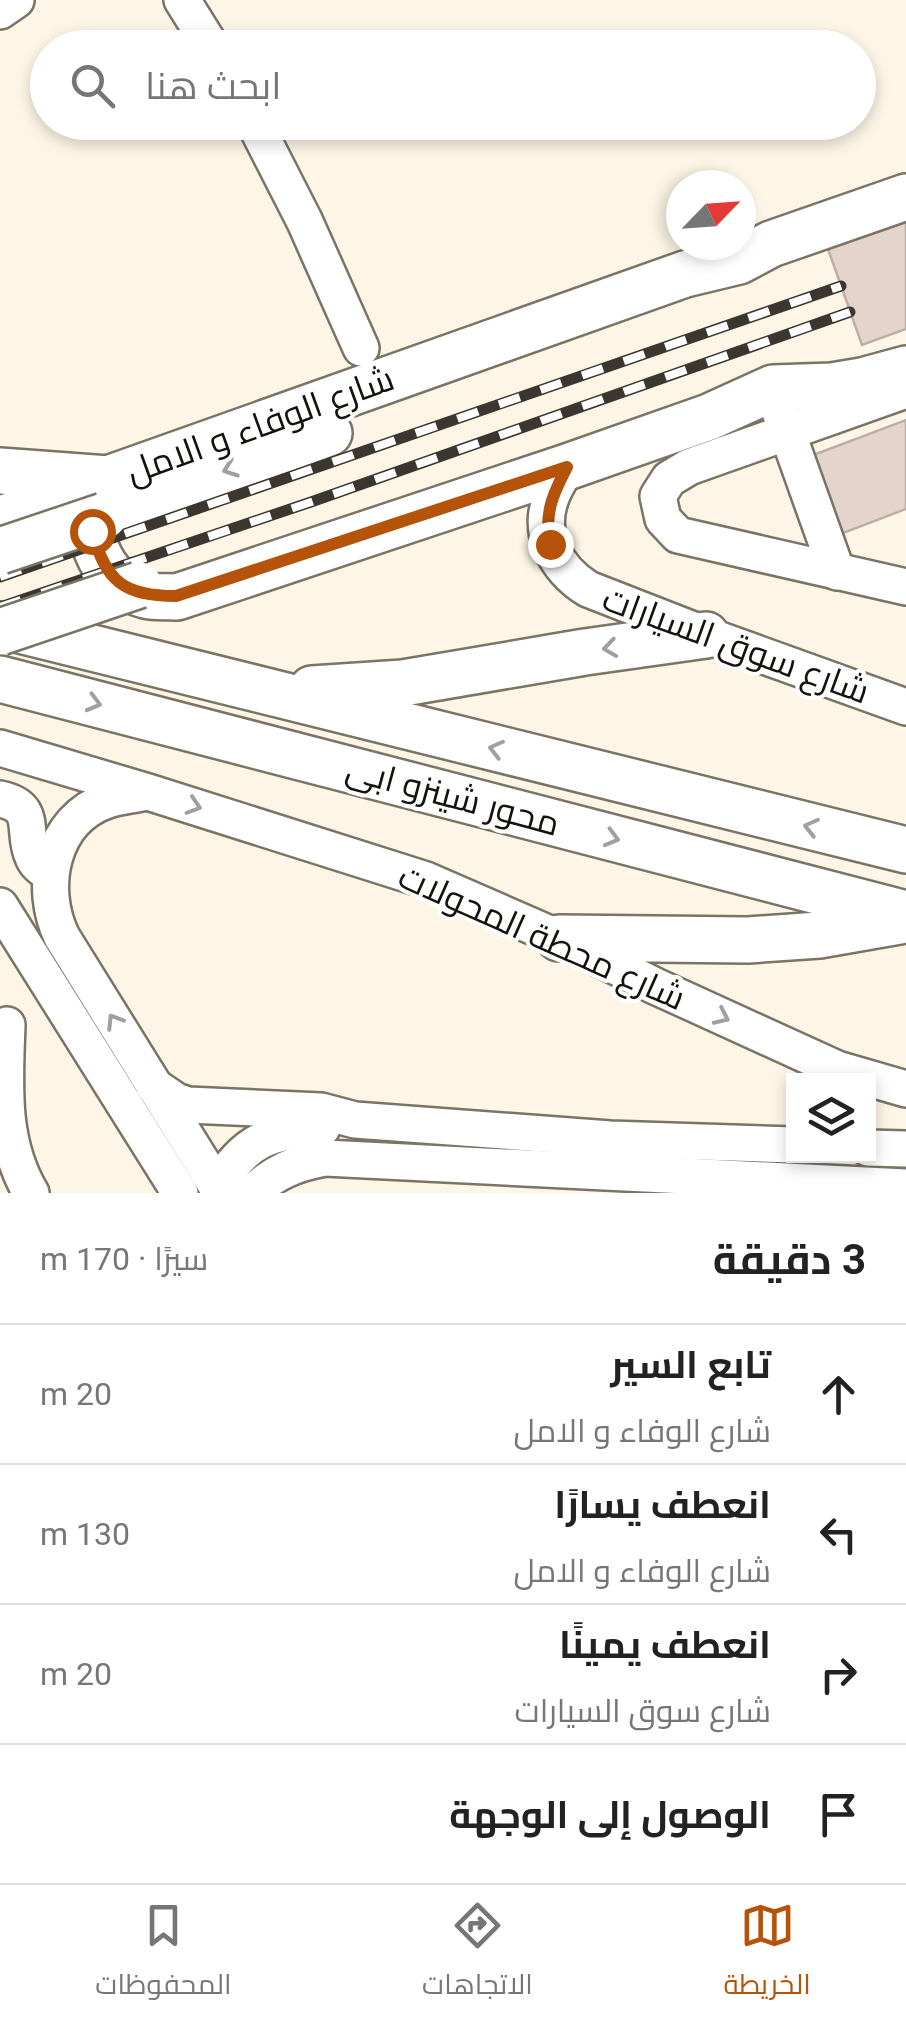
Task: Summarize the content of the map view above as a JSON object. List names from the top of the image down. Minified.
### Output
{"streets":{"main road":["شارع الوفاء و الامل","محور شينزو ابى"],"street":["شارع سوق السيارات","شارع محطة المحولات"]},"crossings":[["شارع الوفاء و الامل","شارع سوق السيارات"]],"north":"top right","page":{"search":"ابحث هنا","heading":["3 دقيقة","سيرًا · 170 m"],"list":[["تابع السير","شارع الوفاء و الامل","20 m"],["انعطف يسارًا","شارع الوفاء و الامل","130 m"],["انعطف يمينًا","شارع سوق السيارات","20 m"],"الوصول إلى الوجهة"],"nav":["الخريطة","الاتجاهات","المحفوظات"]}}
